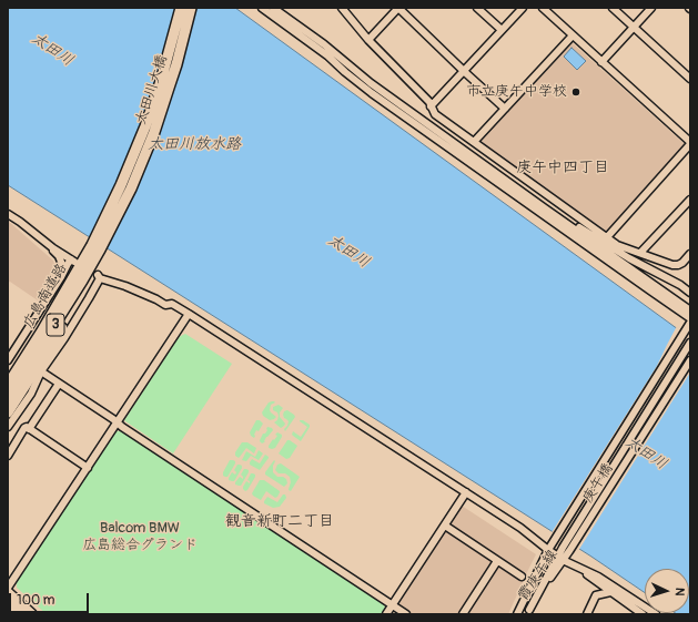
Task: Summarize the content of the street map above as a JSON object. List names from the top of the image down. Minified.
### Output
{"streets":{"highway":["太田川大橋","広島南道路","3"],"street":["庚午橋","霞庚午線"]},"crossings":[["太田川大橋","広島南道路"],["庚午橋","霞庚午線"]],"districts":["庚午中四丁目","観音新町二丁目"],"water":["太田川","太田川放水路"],"parks":["Balcom BMW 広島総合グランド"],"places":["市立庚午中学校"],"scale_bar":"100 m","north":"right"}
